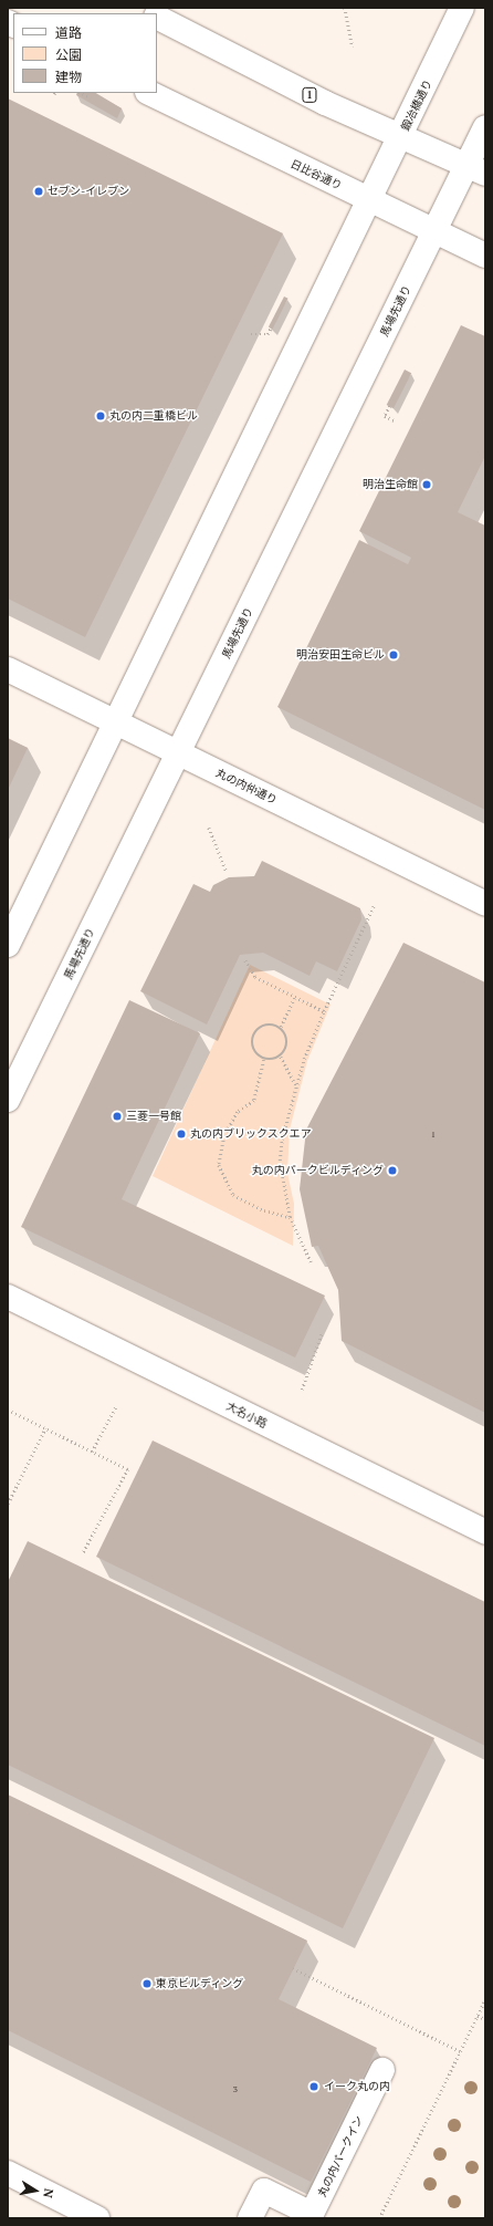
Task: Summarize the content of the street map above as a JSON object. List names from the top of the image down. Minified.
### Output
{"streets":{"main road":["1","鍛冶橋通り","日比谷通り","馬場先通り","丸の内仲通り","大名小路","丸の内パークイン"]},"crossings":[["1","鍛冶橋通り"],["1","馬場先通り"],["鍛冶橋通り","日比谷通り"],["日比谷通り","馬場先通り"],["馬場先通り","丸の内仲通り"]],"places":["セブン-イレブン","丸の内二重橋ビル","明治生命館","明治安田生命ビル","三菱一号館","丸の内ブリックスクエア","丸の内パークビルディング","東京ビルディング","イーク丸の内"],"house_numbers":["1","3"],"legend":["道路","公園","建物"],"north":"right"}
